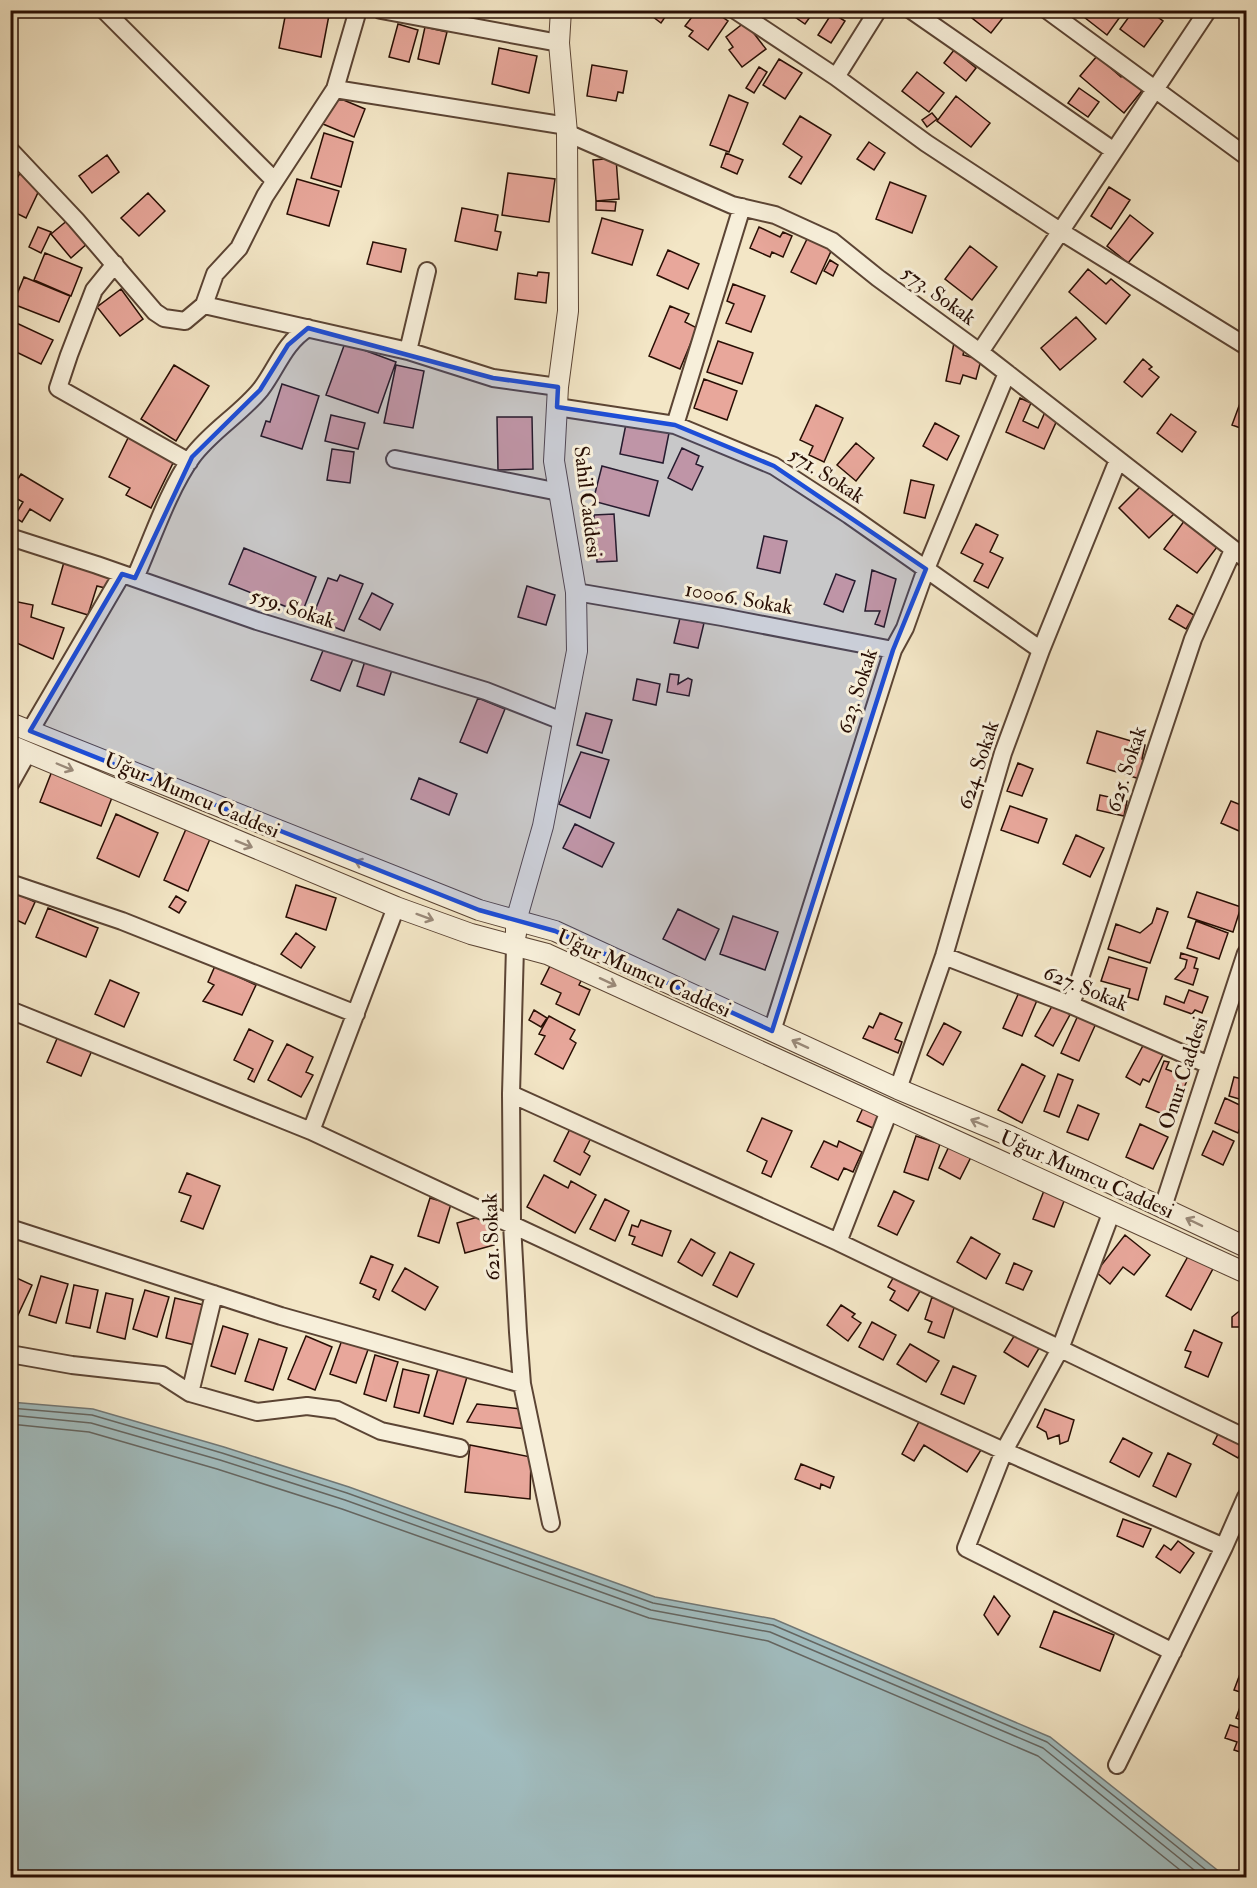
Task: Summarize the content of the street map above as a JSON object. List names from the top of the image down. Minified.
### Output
{"streets":{"street":["573. Sokak","571. Sokak","Sahil Caddesi","10006. Sokak","559. Sokak","623. Sokak","624. Sokak","625. Sokak","Uğur Mumcu Caddesi","627. Sokak","Onur Caddesi","621. Sokak"]},"crossings":[["573. Sokak","Sahil Caddesi"],["573. Sokak","623. Sokak"],["573. Sokak","624. Sokak"],["573. Sokak","625. Sokak"],["571. Sokak","Sahil Caddesi"],["571. Sokak","623. Sokak"],["571. Sokak","624. Sokak"],["Sahil Caddesi","10006. Sokak"],["Sahil Caddesi","559. Sokak"],["Sahil Caddesi","Uğur Mumcu Caddesi"],["Sahil Caddesi","621. Sokak"],["10006. Sokak","623. Sokak"],["623. Sokak","Uğur Mumcu Caddesi"],["624. Sokak","Uğur Mumcu Caddesi"],["624. Sokak","627. Sokak"],["625. Sokak","627. Sokak"],["Uğur Mumcu Caddesi","Onur Caddesi"],["Uğur Mumcu Caddesi","621. Sokak"],["627. Sokak","Onur Caddesi"]]}
